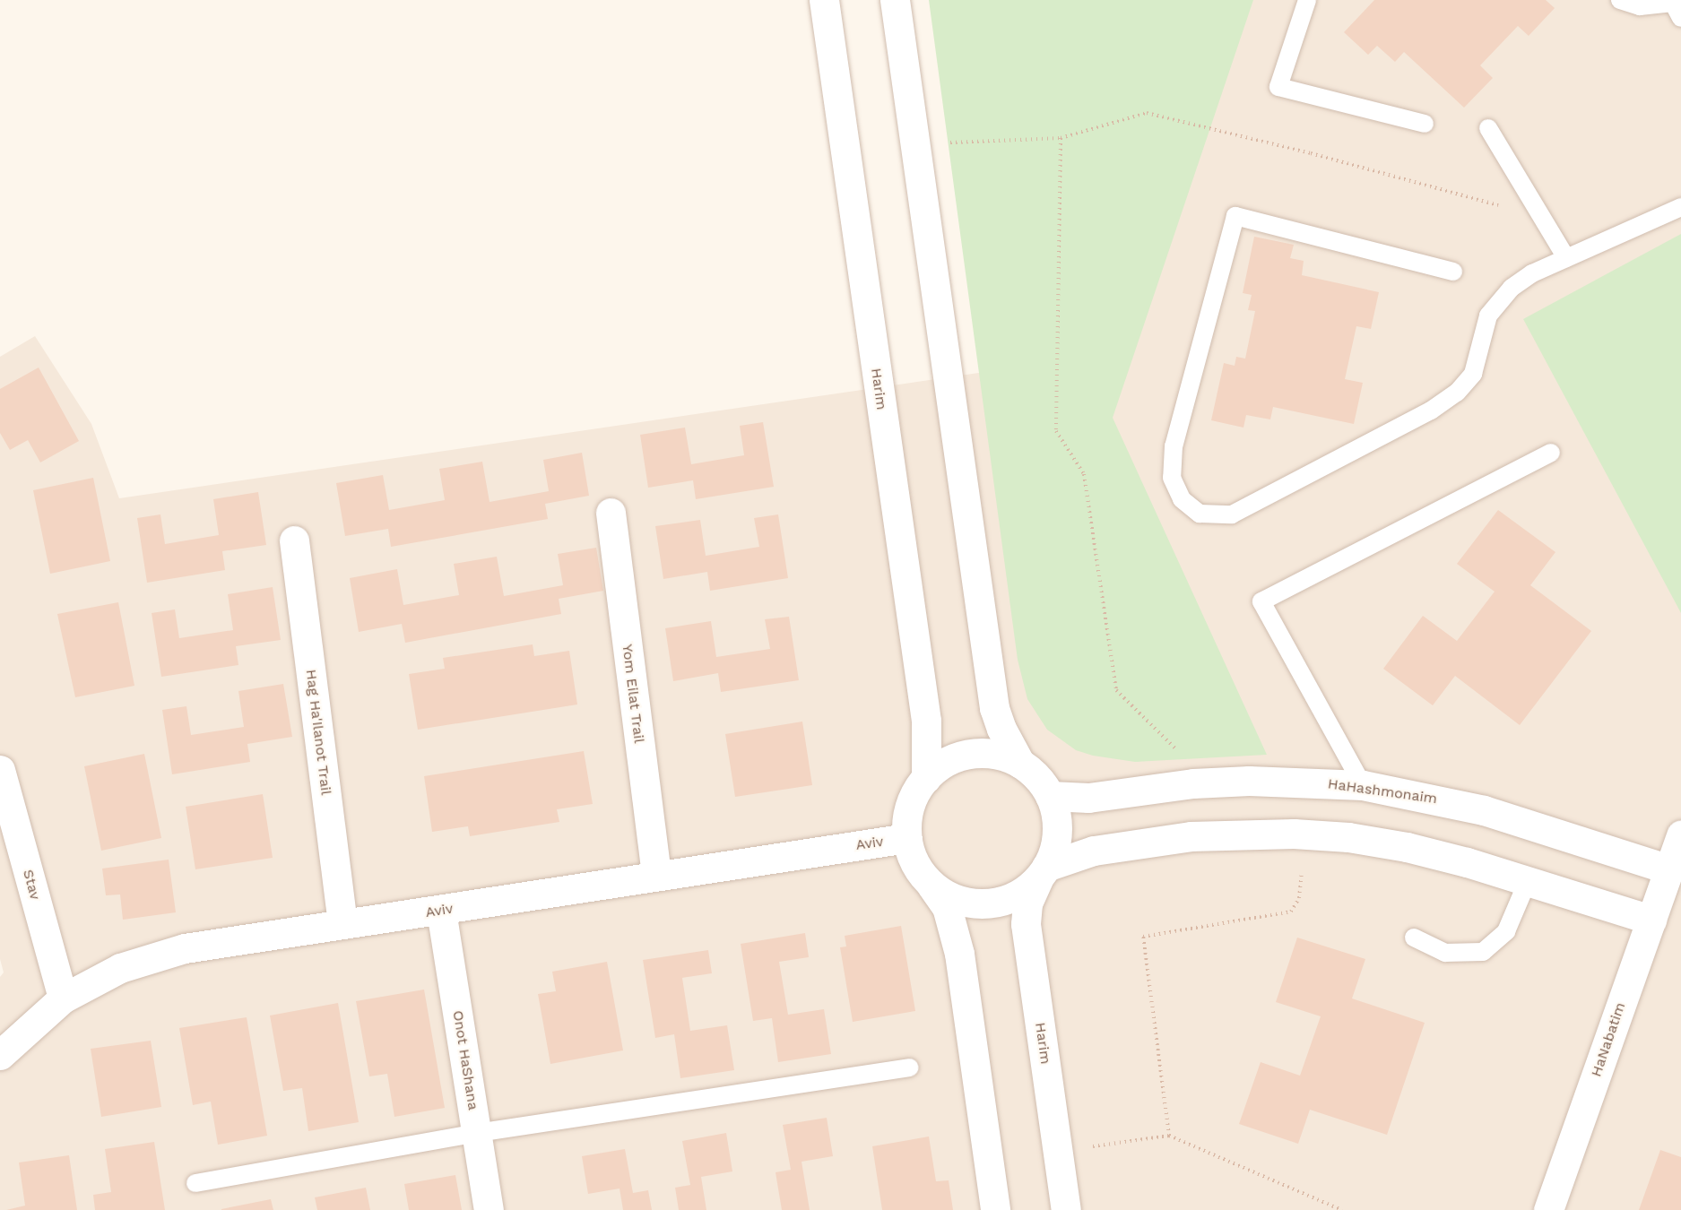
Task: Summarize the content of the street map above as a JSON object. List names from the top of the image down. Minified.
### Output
{"streets":{"street":["Harim","Yom Eilat Trail","Hag Ha'Ilanot Trail","HaHashmonaim","Aviv","Stav","HaNabatim","Onot HaShana"]},"crossings":[["Harim","HaHashmonaim"],["Harim","Aviv"],["Yom Eilat Trail","Aviv"],["Hag Ha'Ilanot Trail","Aviv"],["HaHashmonaim","Aviv"],["HaHashmonaim","HaNabatim"],["Aviv","Stav"],["Aviv","Onot HaShana"]]}
